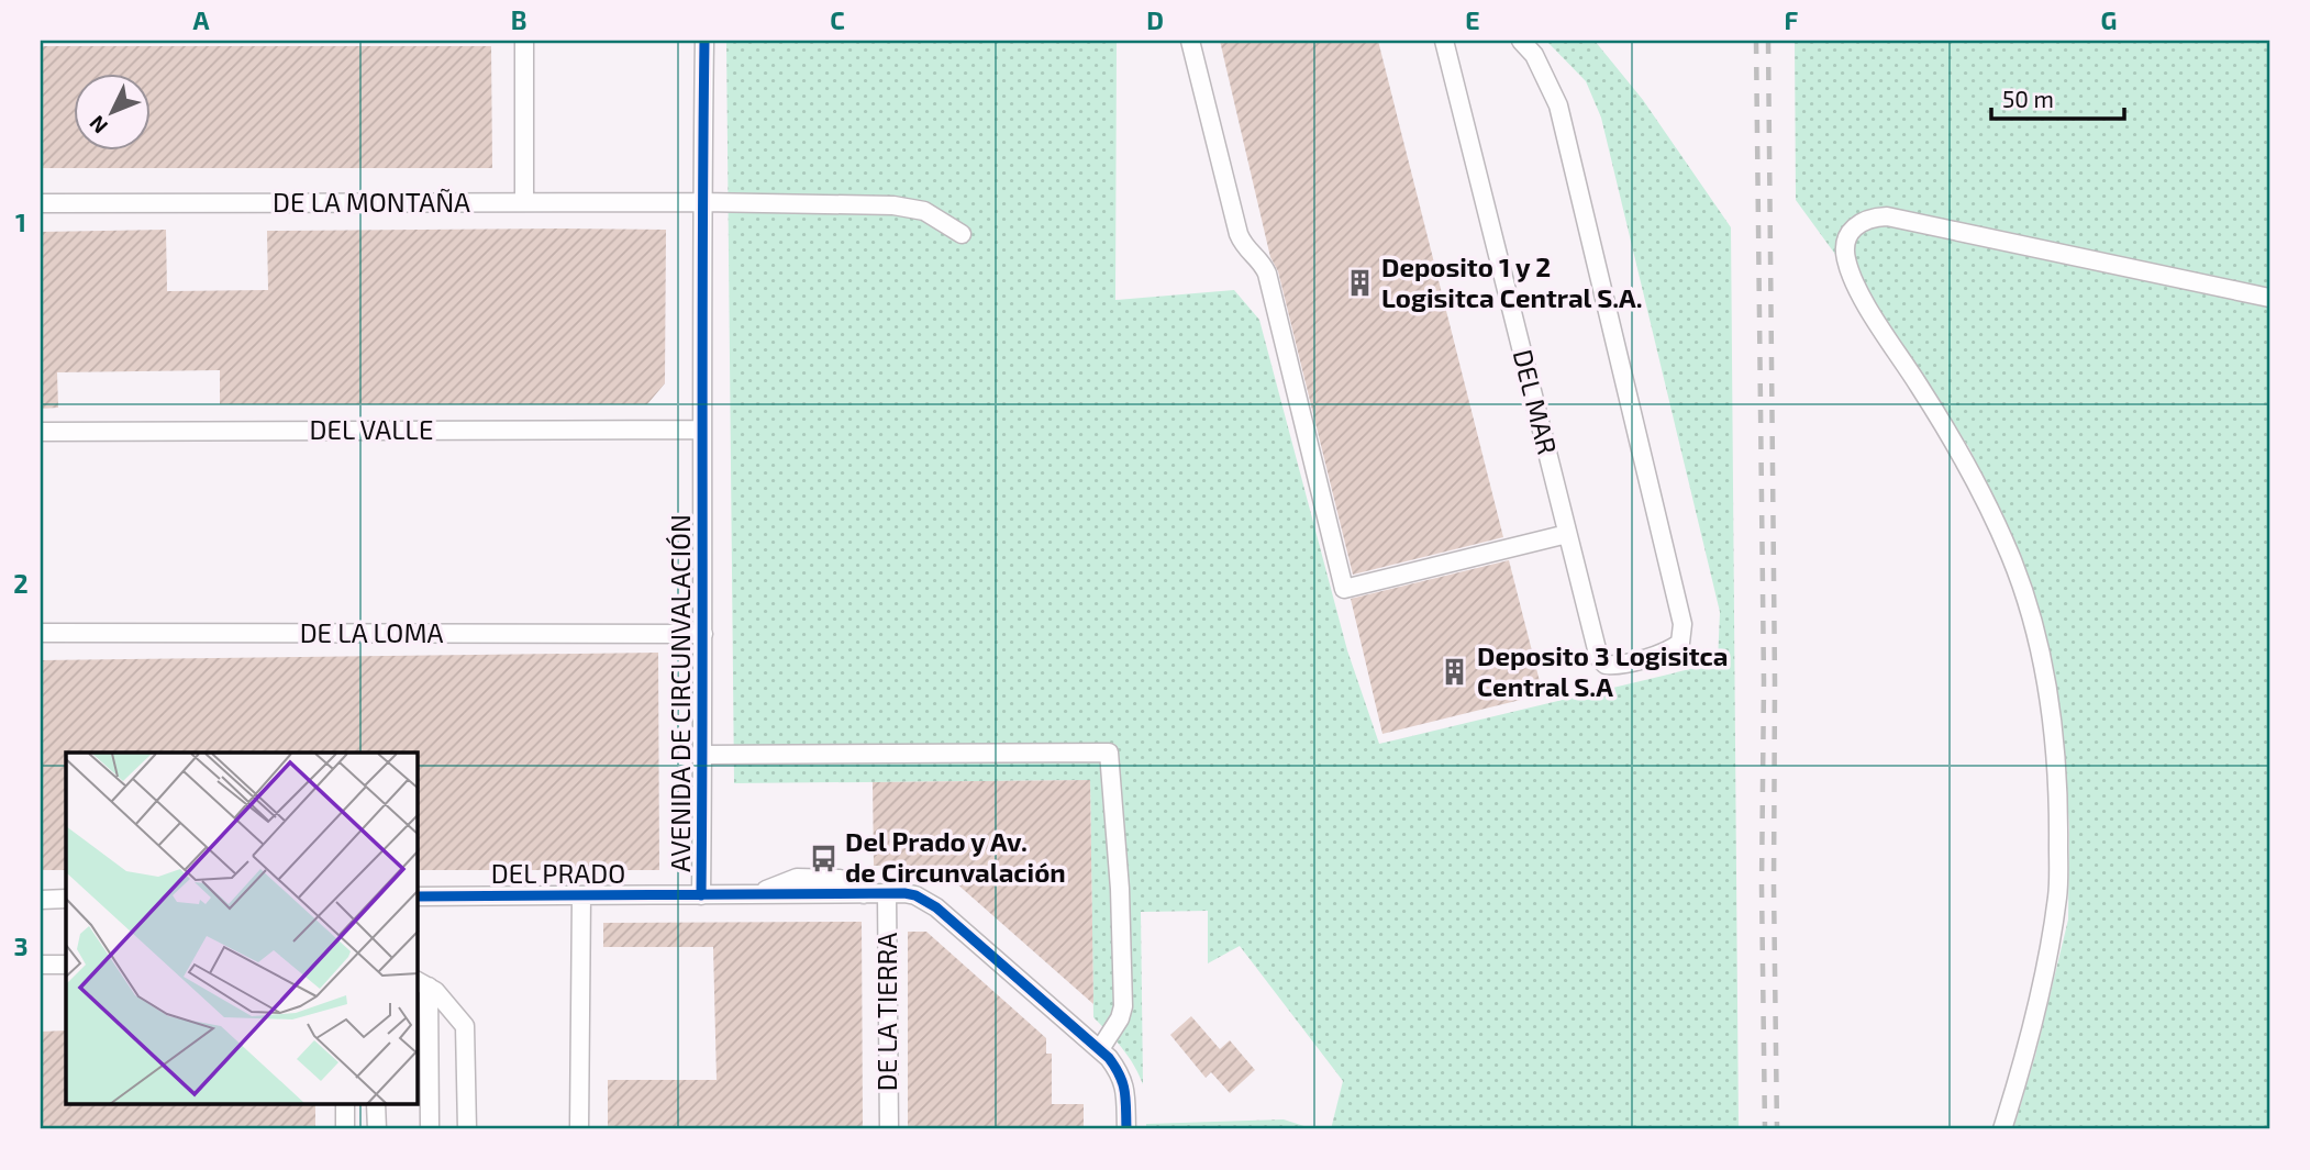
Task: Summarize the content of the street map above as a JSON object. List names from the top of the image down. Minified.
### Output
{"streets":{"street":["DE LA MONTAÑA","DEL MAR","DEL VALLE","DE LA LOMA","AVENIDA DE CIRCUNVALACIÓN","DEL PRADO","DE LA TIERRA"]},"crossings":[["DE LA MONTAÑA","AVENIDA DE CIRCUNVALACIÓN"],["DEL VALLE","AVENIDA DE CIRCUNVALACIÓN"],["DE LA LOMA","AVENIDA DE CIRCUNVALACIÓN"],["AVENIDA DE CIRCUNVALACIÓN","DEL PRADO"],["AVENIDA DE CIRCUNVALACIÓN","DE LA TIERRA"]],"places":{"building":["Deposito 1 y 2 Logisitca Central S.A.","Deposito 3 Logisitca Central S.A"],"bus stop":["Del Prado y Av. de Circunvalación"]},"scale_bar":"50 m","north":"bottom left","grid":{"columns":["A","B","C","D","E","F","G"],"rows":["1","2","3"]}}
